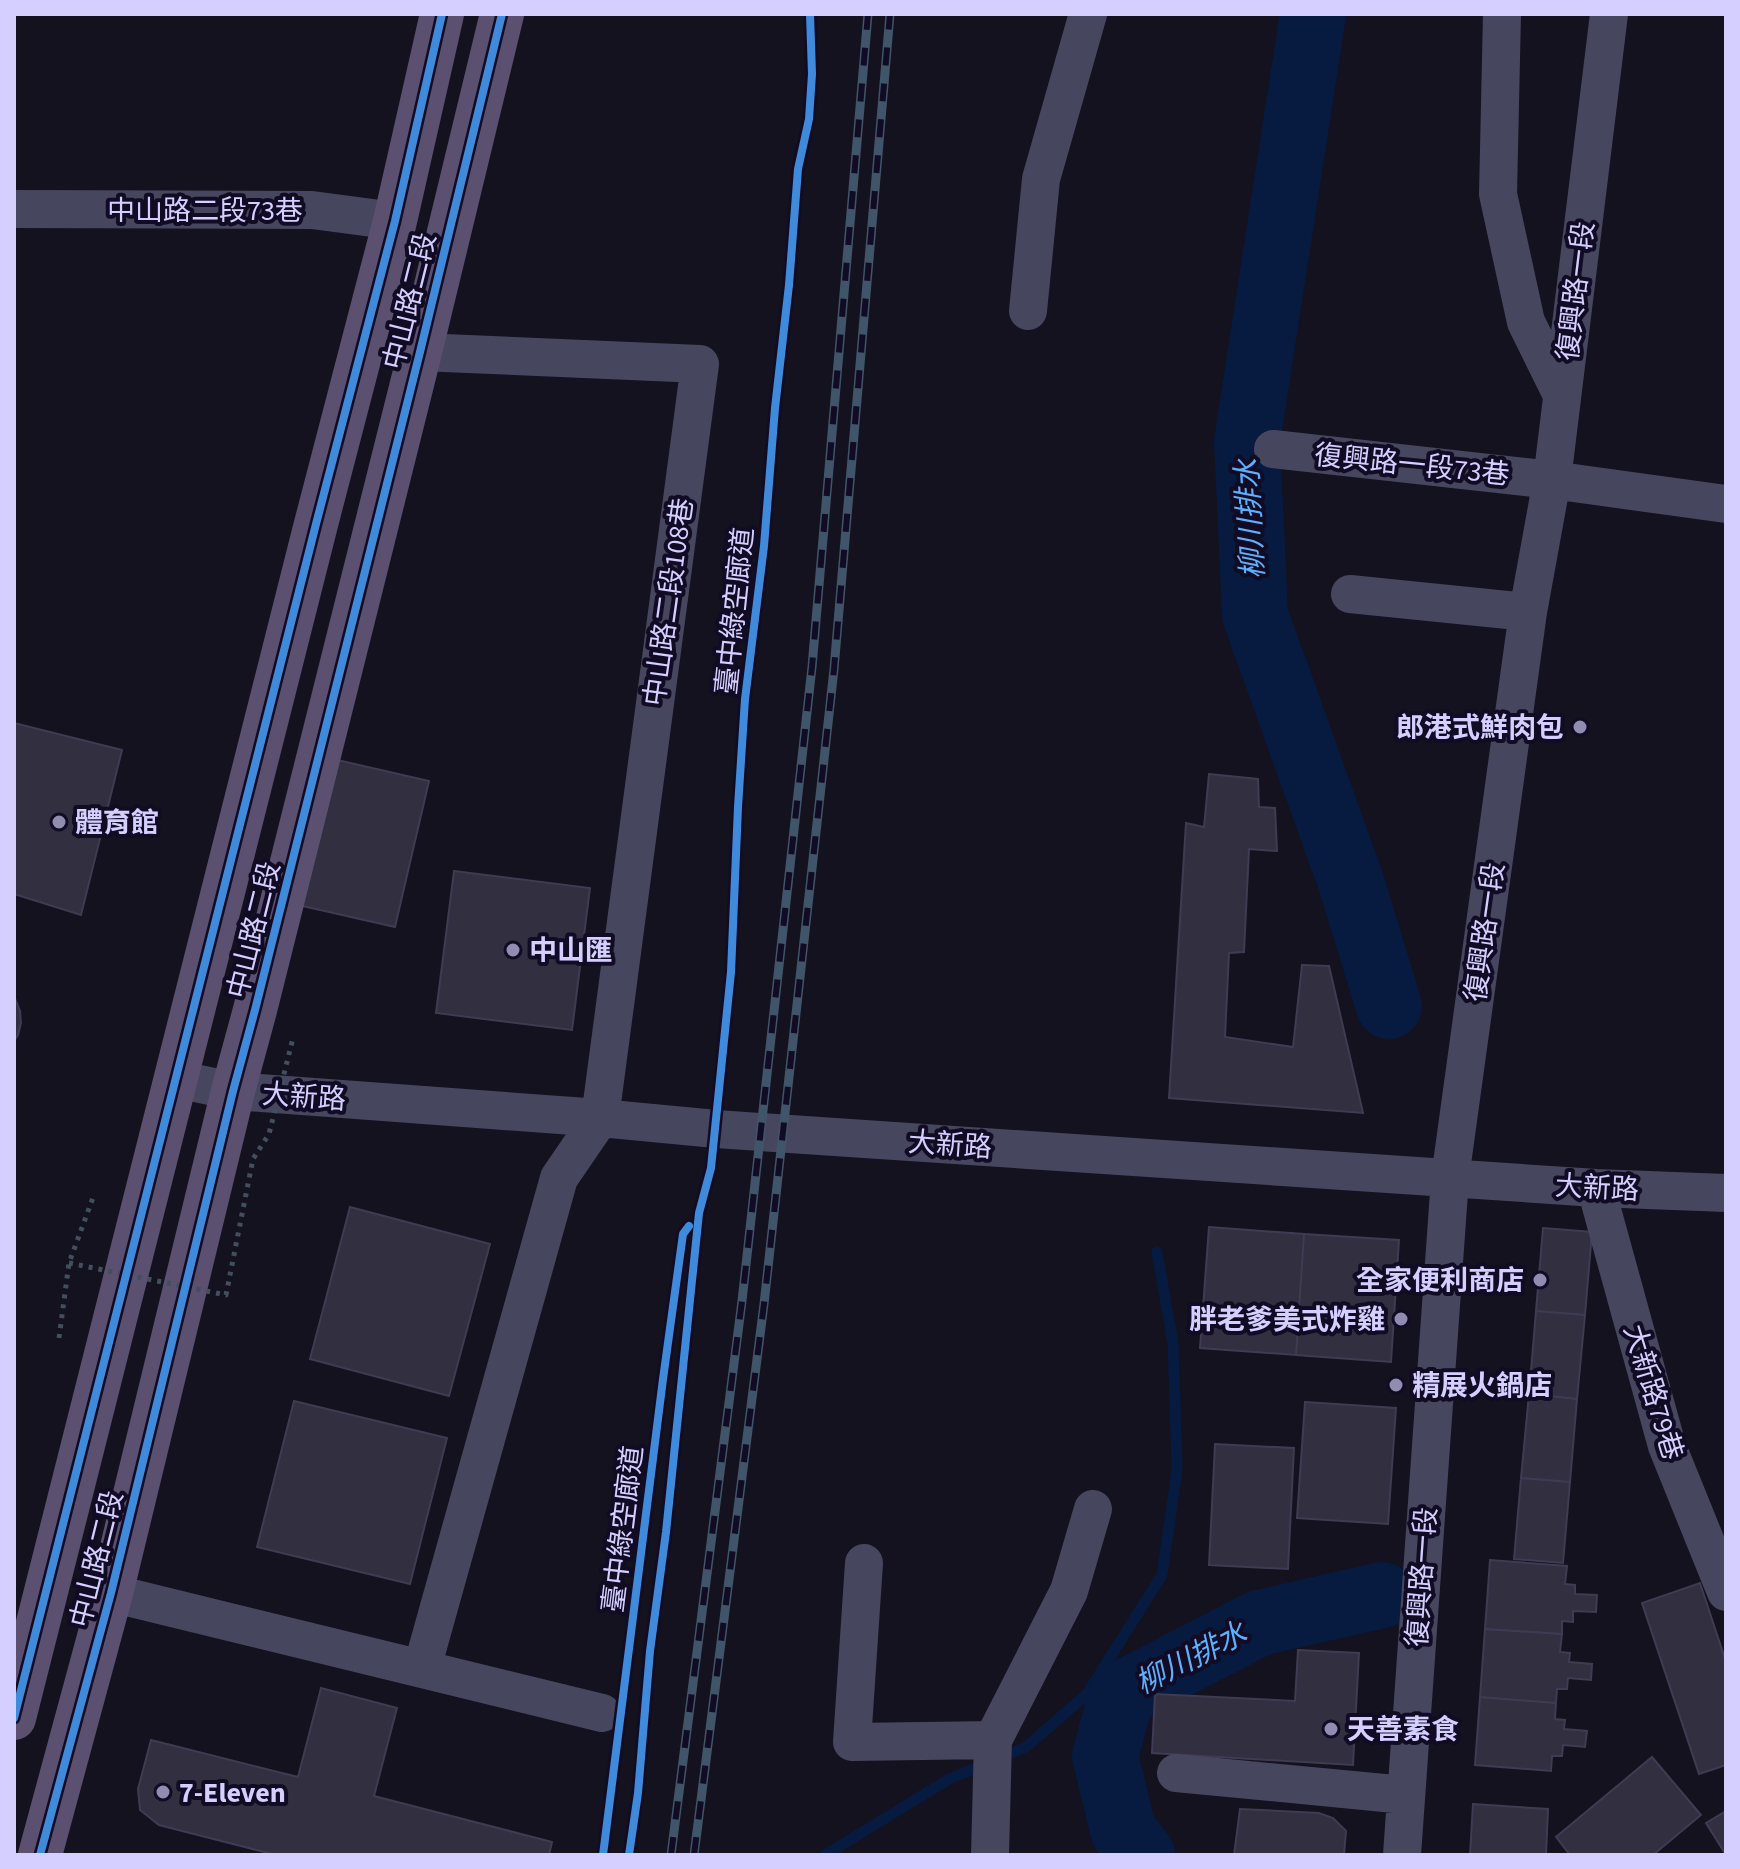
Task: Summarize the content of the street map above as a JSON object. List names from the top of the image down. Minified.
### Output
{"streets":{"main road":["中山路二段"],"street":["中山路二段73巷","復興路一段","復興路一段73巷","中山路二段108巷","大新路","大新路79巷"],"cycle path":["臺中綠空廊道"]},"crossings":[["中山路二段73巷","中山路二段"],["復興路一段","復興路一段73巷"],["復興路一段","大新路"],["中山路二段","中山路二段108巷"],["中山路二段","大新路"],["中山路二段108巷","大新路"],["大新路","大新路79巷"]],"water":["柳川排水"],"places":["郎港式鮮肉包","體育館","中山匯","全家便利商店","胖老爹美式炸雞","精展火鍋店","天善素食","7-Eleven"]}
